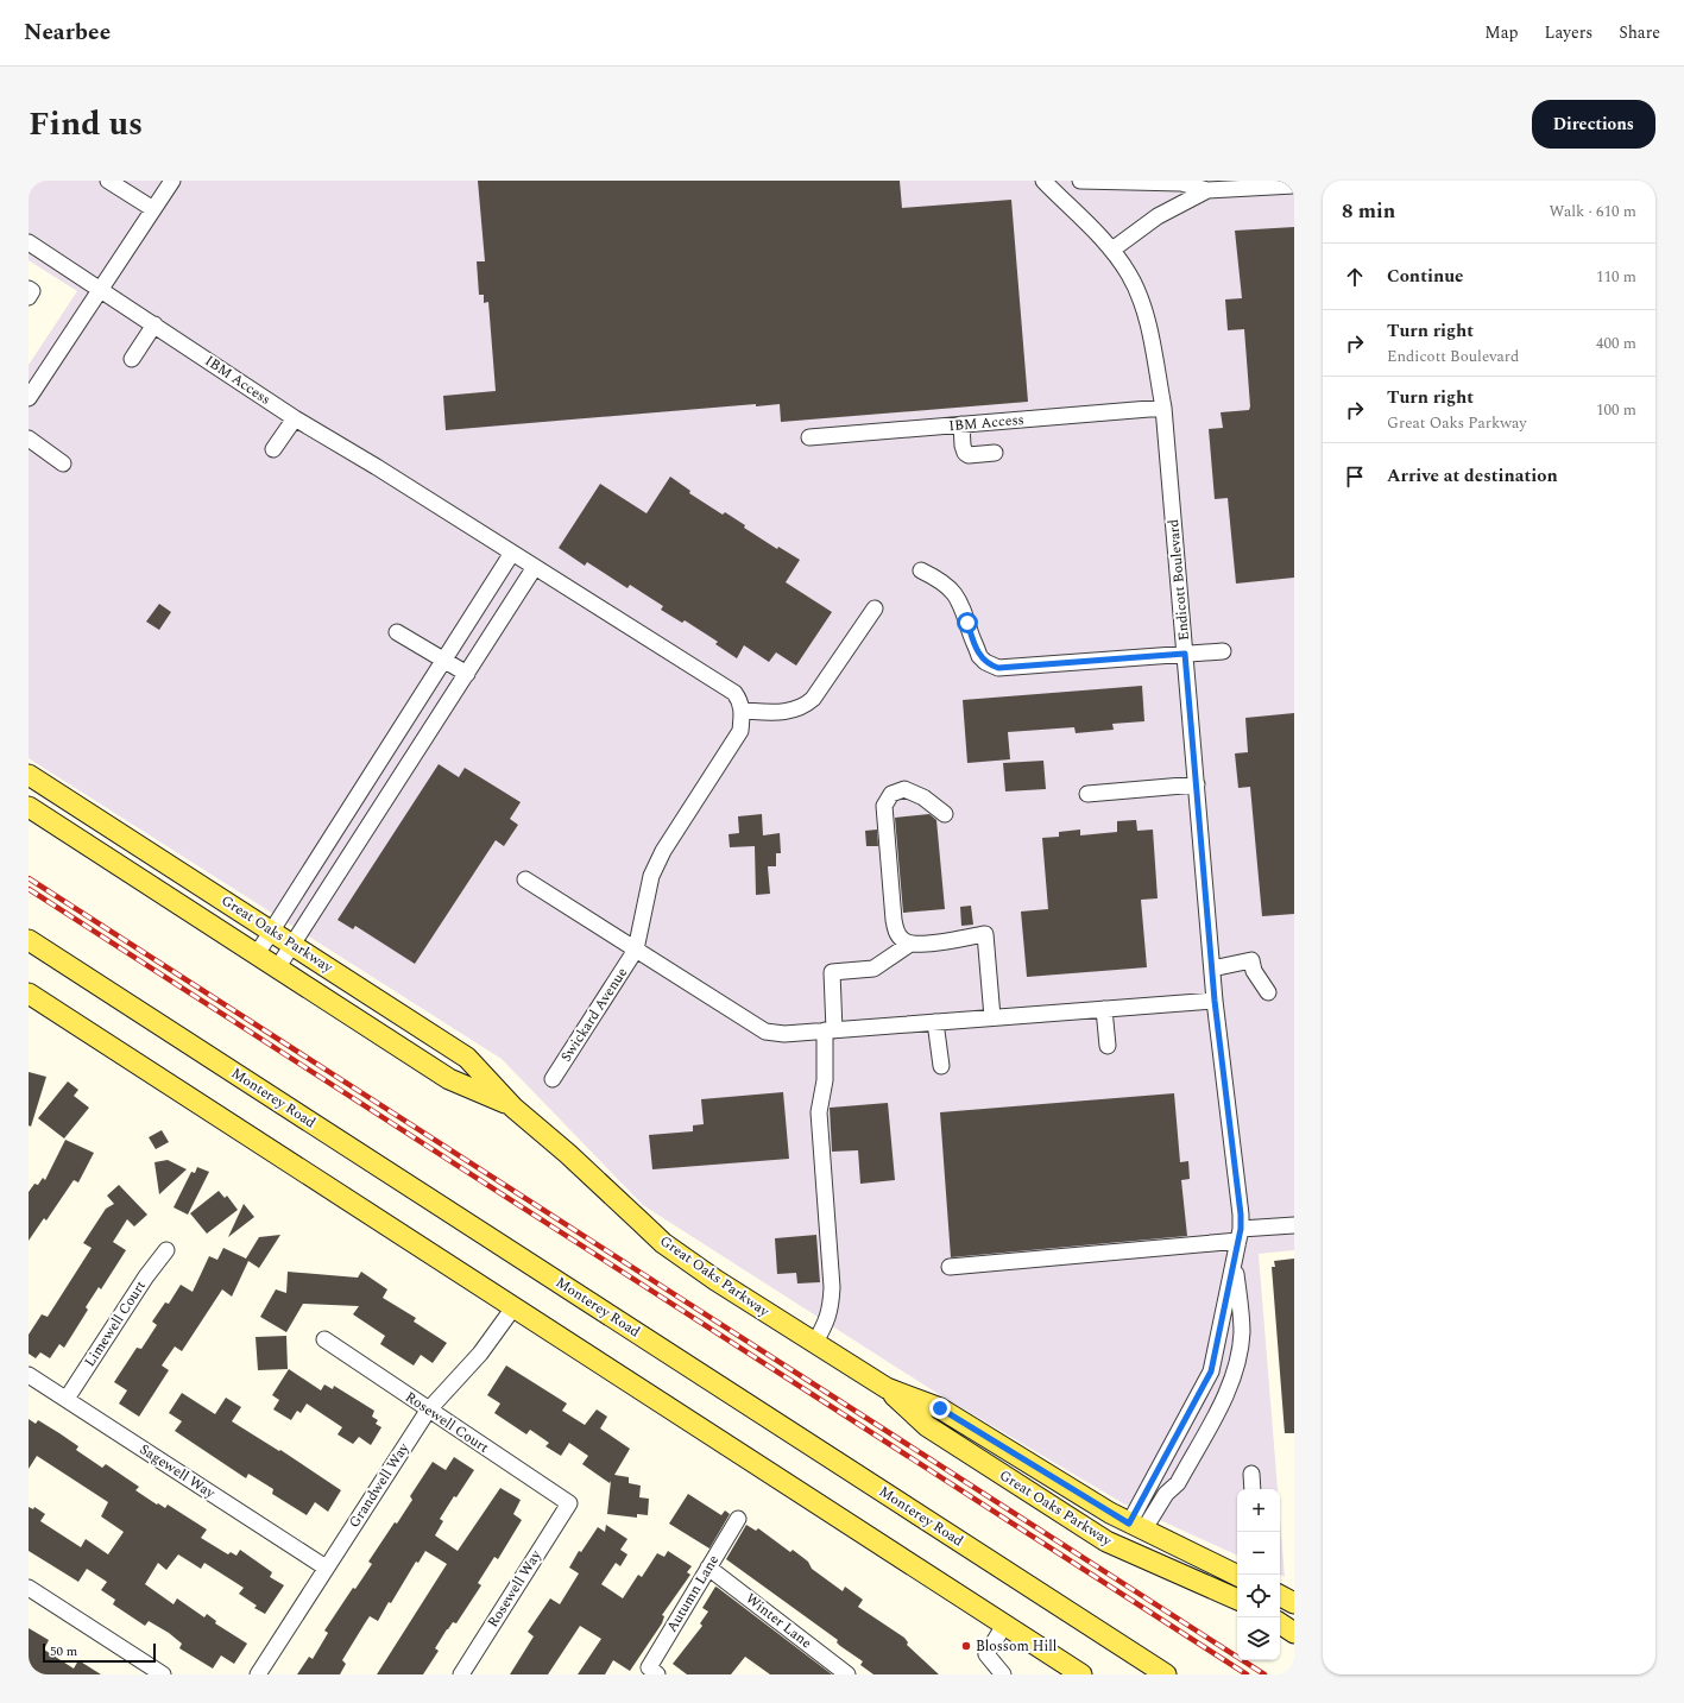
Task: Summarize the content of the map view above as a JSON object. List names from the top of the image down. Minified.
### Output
{"streets":{"main road":["Great Oaks Parkway","Monterey Road"],"street":["IBM Access","Endicott Boulevard","Swickard Avenue","Limewell Court","Rosewell Court","Sagewell Way","Grandwell Way","Rosewell Way","Autumn Lane","Winter Lane"]},"crossings":[["IBM Access","Endicott Boulevard"],["Endicott Boulevard","Great Oaks Parkway"],["Limewell Court","Sagewell Way"],["Rosewell Court","Grandwell Way"],["Rosewell Court","Rosewell Way"],["Sagewell Way","Grandwell Way"],["Autumn Lane","Winter Lane"]],"places":["Blossom Hill"],"scale_bar":"50 m","page":{"header":"Nearbee","nav":["Map","Layers","Share"],"title":"Find us","buttons":"Directions","heading":["8 min","Walk · 610 m"],"list":[["Continue","110 m"],["Turn right","Endicott Boulevard","400 m"],["Turn right","Great Oaks Parkway","100 m"],"Arrive at destination"],"map_buttons":["+","−"],"scale":"50 m"}}
